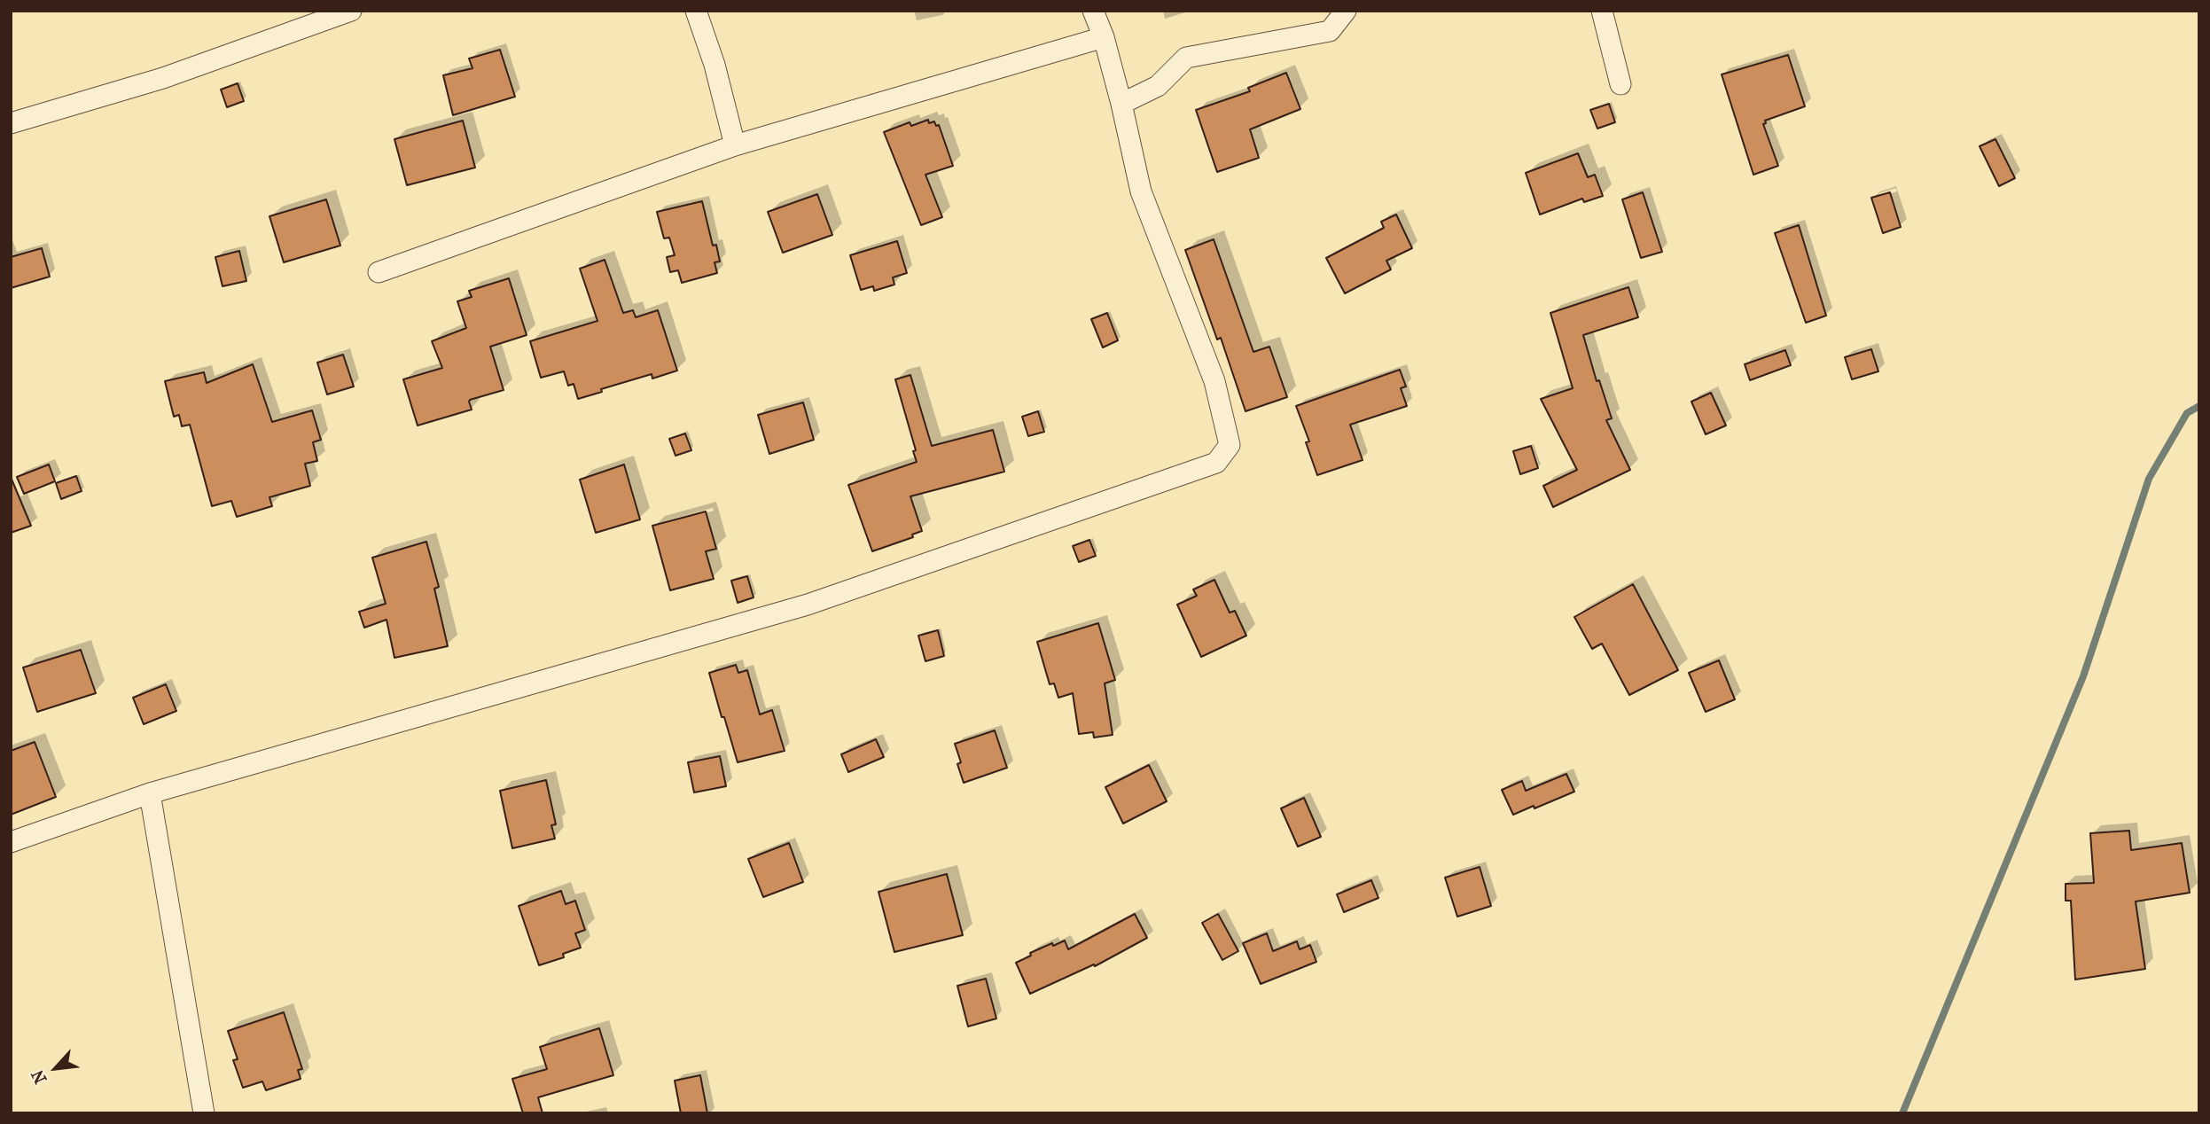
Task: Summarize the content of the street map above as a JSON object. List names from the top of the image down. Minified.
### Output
{"north":"bottom left"}
